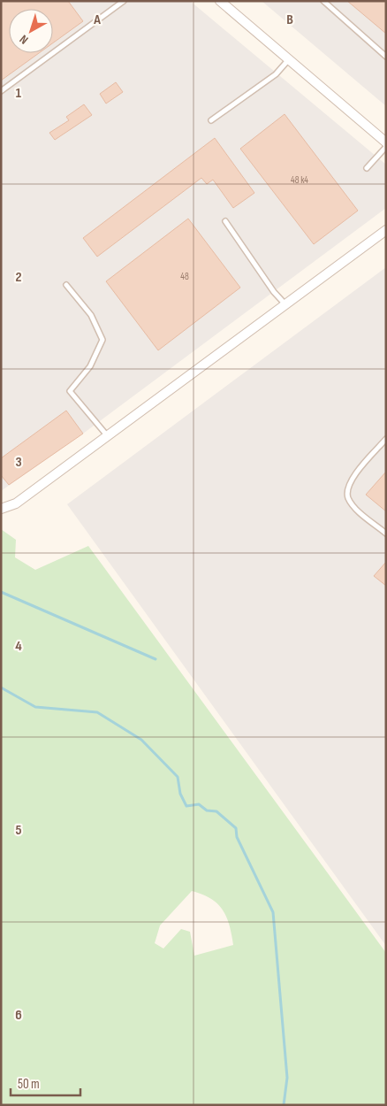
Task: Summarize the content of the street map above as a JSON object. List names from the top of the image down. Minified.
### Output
{"house_numbers":["48 к4","48"],"scale_bar":"50 m","north":"bottom left","grid":{"columns":["A","B"],"rows":["1","2","3","4","5","6"]}}
